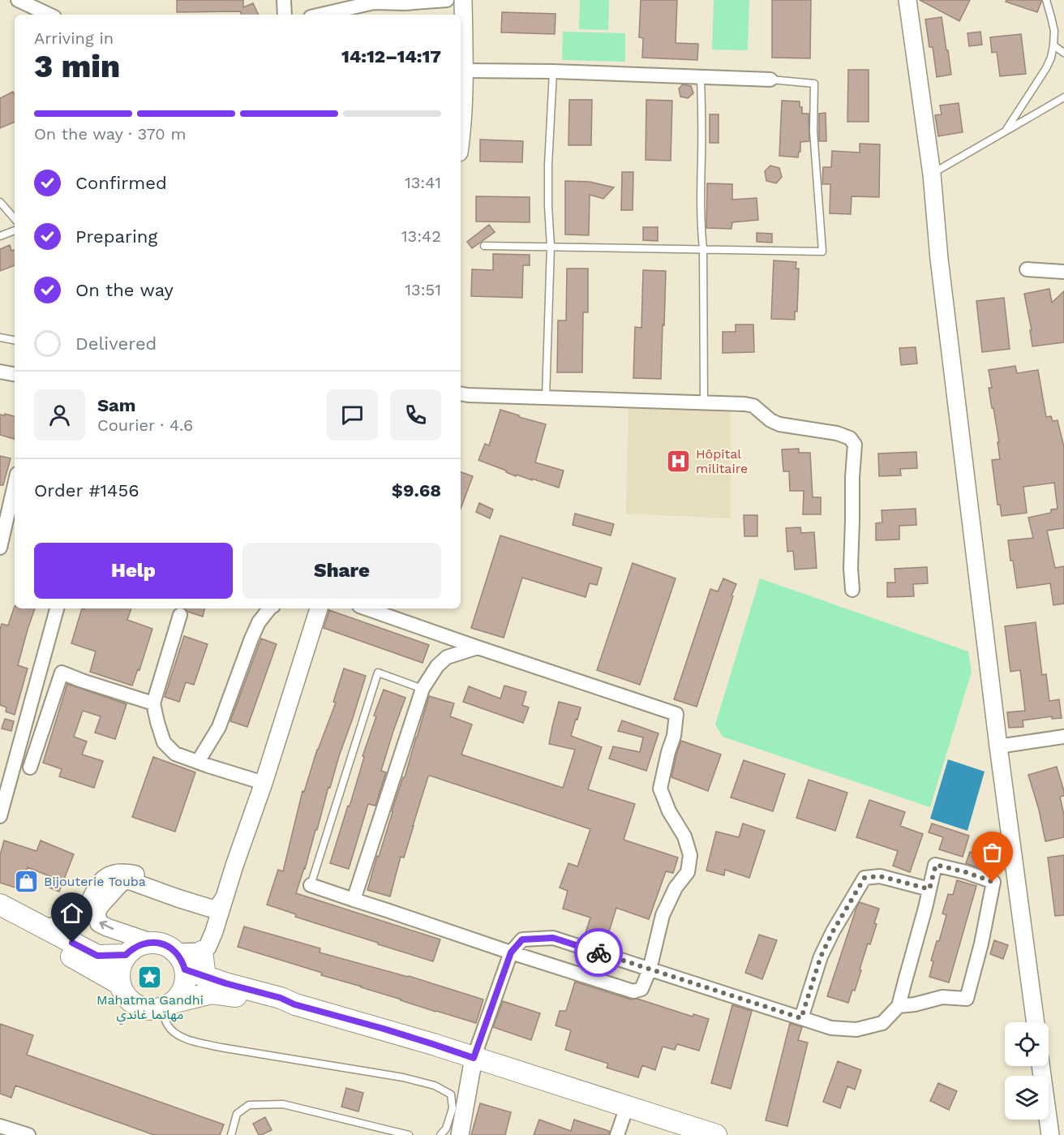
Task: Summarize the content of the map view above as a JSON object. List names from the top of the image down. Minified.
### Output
{"places":{"hospital":["Hôpital militaire"],"shop":["Bijouterie Touba"],"place":["Mahatma Gandhi مهاتما غاندي"]},"page":{"heading":["3 min","Arriving in","14:12–14:17"],"panel":["Sam","Courier · 4.6","Order #1456","$9.68"],"bar":"On the way · 370 m","list":[["Confirmed","13:41"],["Preparing","13:42"],["On the way","13:51"],"Delivered"],"buttons":["Help","Share"]}}
